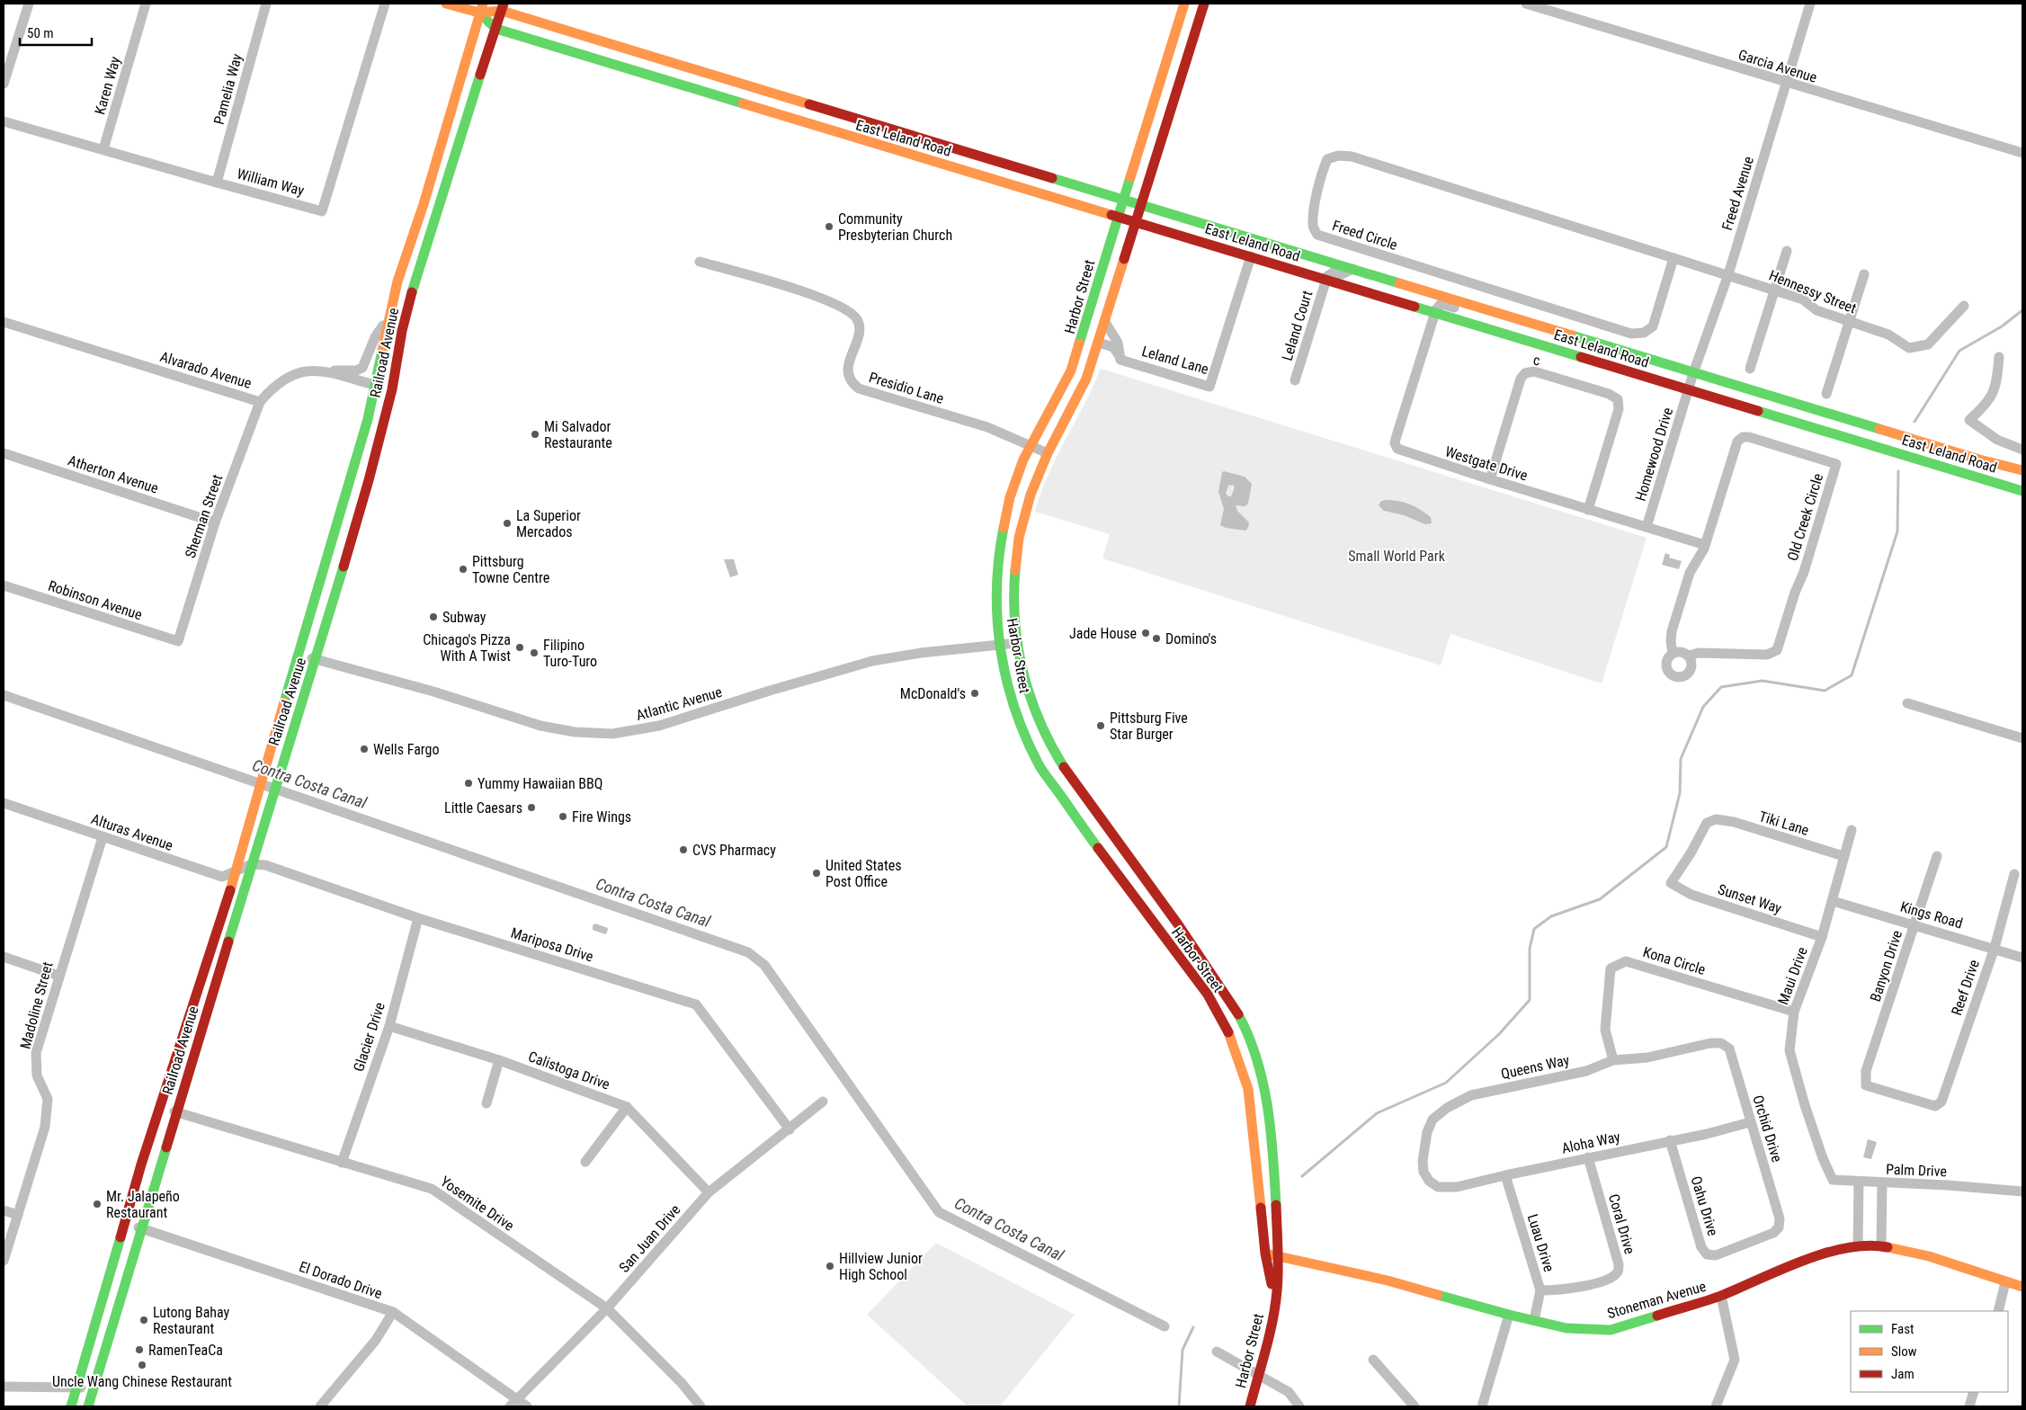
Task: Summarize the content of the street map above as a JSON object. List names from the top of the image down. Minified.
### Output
{"streets":{"main road":["East Leland Road","Harbor Street","Railroad Avenue","Stoneman Avenue"],"street":["Garcia Avenue","Karen Way","Pamelia Way","William Way","Freed Avenue","Freed Circle","Hennessy Street","Leland Court","Leland Lane","c","Alvarado Avenue","Presidio Lane","Homewood Drive","Westgate Drive","Atherton Avenue","Sherman Street","Old Creek Circle","Robinson Avenue","Atlantic Avenue","Tiki Lane","Alturas Avenue","Sunset Way","Kings Road","Mariposa Drive","Kona Circle","Banyon Drive","Maui Drive","Reef Drive","Madoline Street","Glacier Drive","Queens Way","Calistoga Drive","Orchid Drive","Aloha Way","Palm Drive","Yosemite Drive","Oahu Drive","Coral Drive","San Juan Drive","Luau Drive","El Dorado Drive"]},"crossings":[["Garcia Avenue","Freed Avenue"],["Karen Way","William Way"],["Pamelia Way","William Way"],["East Leland Road","Freed Avenue"],["East Leland Road","Harbor Street"],["East Leland Road","Leland Court"],["East Leland Road","Railroad Avenue"],["East Leland Road","Leland Lane"],["East Leland Road","Homewood Drive"],["East Leland Road","Westgate Drive"],["Freed Avenue","Freed Circle"],["Freed Avenue","Hennessy Street"],["Freed Avenue","Homewood Drive"],["Freed Circle","Hennessy Street"],["Harbor Street","Leland Lane"],["Harbor Street","Presidio Lane"],["Harbor Street","Atlantic Avenue"],["Harbor Street","Stoneman Avenue"],["Railroad Avenue","Alvarado Avenue"],["Railroad Avenue","Atlantic Avenue"],["Railroad Avenue","Alturas Avenue"],["Railroad Avenue","Mariposa Drive"],["Railroad Avenue","Yosemite Drive"],["Railroad Avenue","El Dorado Drive"],["c","Westgate Drive"],["Alvarado Avenue","Sherman Street"],["Homewood Drive","Westgate Drive"],["Westgate Drive","Old Creek Circle"],["Atherton Avenue","Sherman Street"],["Sherman Street","Robinson Avenue"],["Tiki Lane","Sunset Way"],["Tiki Lane","Maui Drive"],["Alturas Avenue","Mariposa Drive"],["Alturas Avenue","Madoline Street"],["Sunset Way","Maui Drive"],["Kings Road","Banyon Drive"],["Kings Road","Maui Drive"],["Kings Road","Reef Drive"],["Mariposa Drive","Glacier Drive"],["Mariposa Drive","San Juan Drive"],["Kona Circle","Maui Drive"],["Kona Circle","Queens Way"],["Banyon Drive","Reef Drive"],["Maui Drive","Palm Drive"],["Glacier Drive","Calistoga Drive"],["Glacier Drive","Yosemite Drive"],["Queens Way","Orchid Drive"],["Queens Way","Aloha Way"],["Calistoga Drive","San Juan Drive"],["Orchid Drive","Aloha Way"],["Orchid Drive","Oahu Drive"],["Aloha Way","Oahu Drive"],["Aloha Way","Coral Drive"],["Aloha Way","Luau Drive"],["Yosemite Drive","San Juan Drive"],["Coral Drive","Luau Drive"],["San Juan Drive","El Dorado Drive"],["Luau Drive","Stoneman Avenue"]],"water":["Contra Costa Canal"],"parks":["Small World Park"],"places":["Community Presbyterian Church","Mi Salvador Restaurante","La Superior Mercados","Pittsburg Towne Centre","Subway","Jade House","Domino's","Chicago's Pizza With A Twist","Filipino Turo-Turo","McDonald's","Pittsburg Five Star Burger","Wells Fargo","Yummy Hawaiian BBQ","Little Caesars","Fire Wings","CVS Pharmacy","United States Post Office","Mr. Jalapeño Restaurant","Hillview Junior High School","Lutong Bahay Restaurant","RamenTeaCa","Uncle Wang Chinese Restaurant"],"legend":["Fast","Slow","Jam"],"scale_bar":"50 m"}
